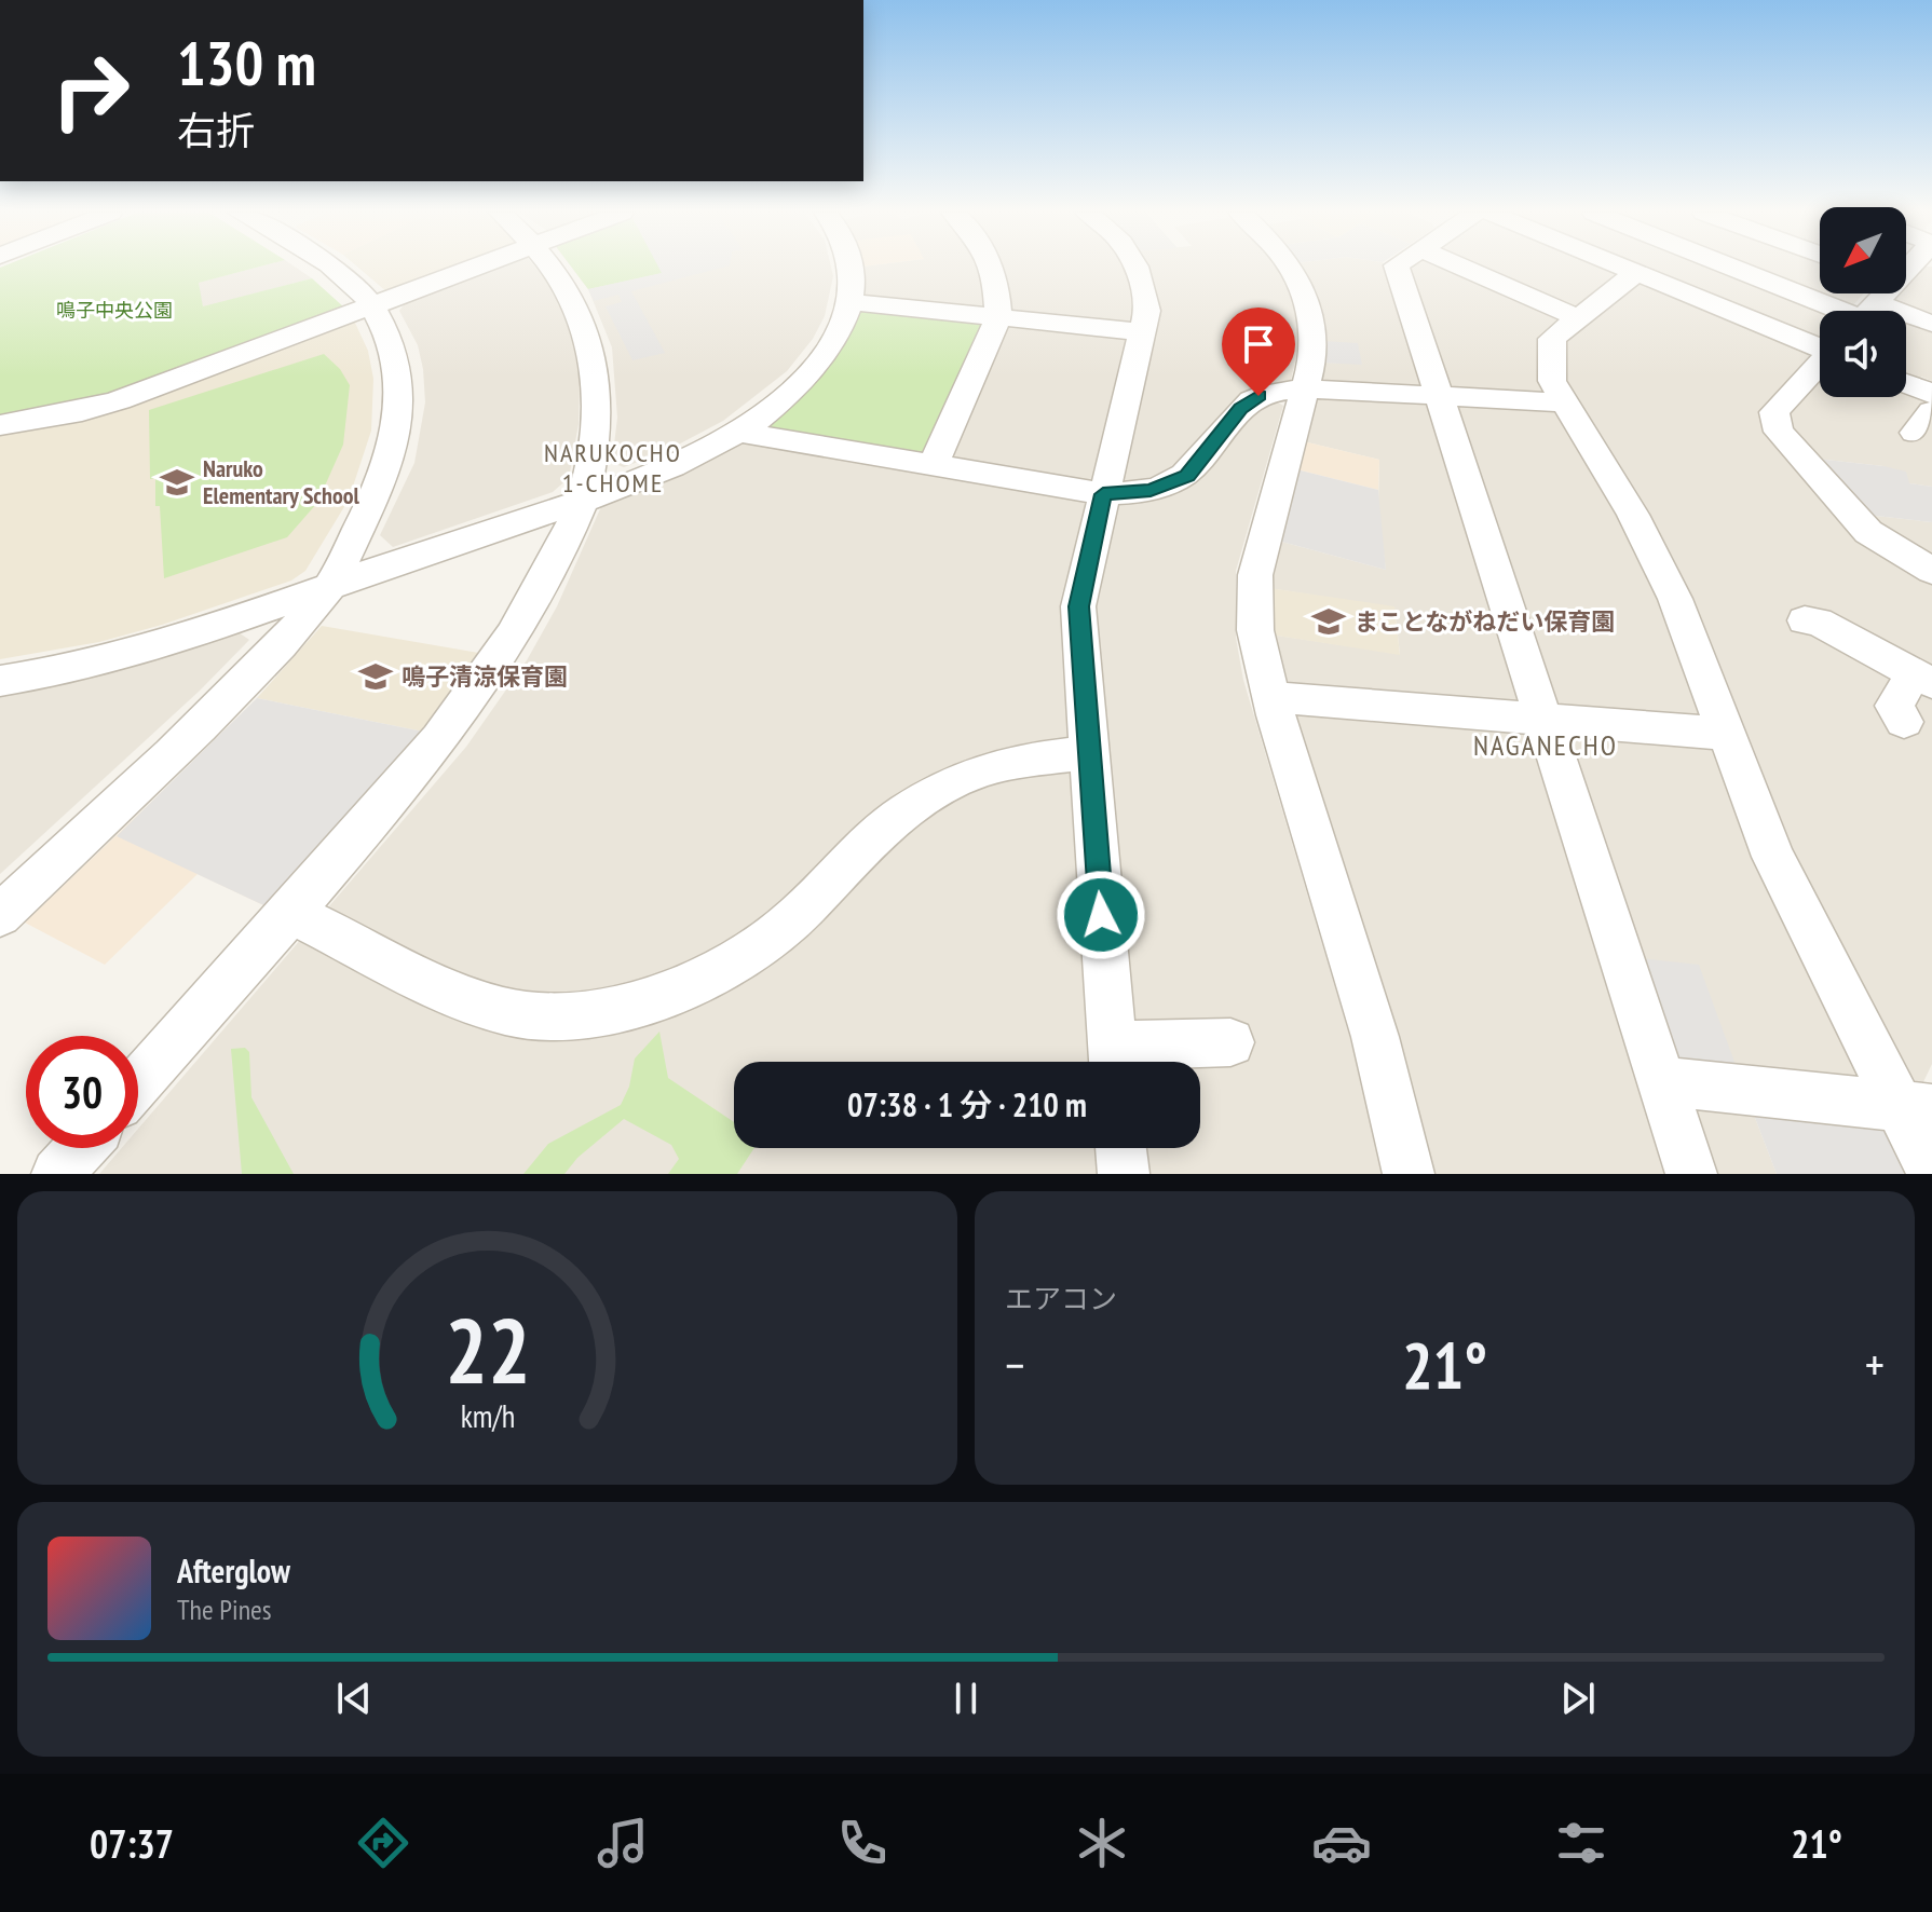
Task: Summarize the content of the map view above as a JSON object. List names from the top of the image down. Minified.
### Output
{"districts":["NARUKOCHO 1-CHOME","NAGANECHO"],"parks":["鳴子中央公園"],"places":{"school or university":["Naruko Elementary School","まことながねだい保育園","鳴子清涼保育園"]},"north":"bottom left","page":{"turn":["130 m","右折"],"limit":"30","trip":"07:38 · 1 分 · 210 m","tile":"エアコン","heat":["−","21°","+"],"song":["Afterglow","The Pines"],"tabs":["07:37","21°"],"gauge":["22","km/h"]}}
